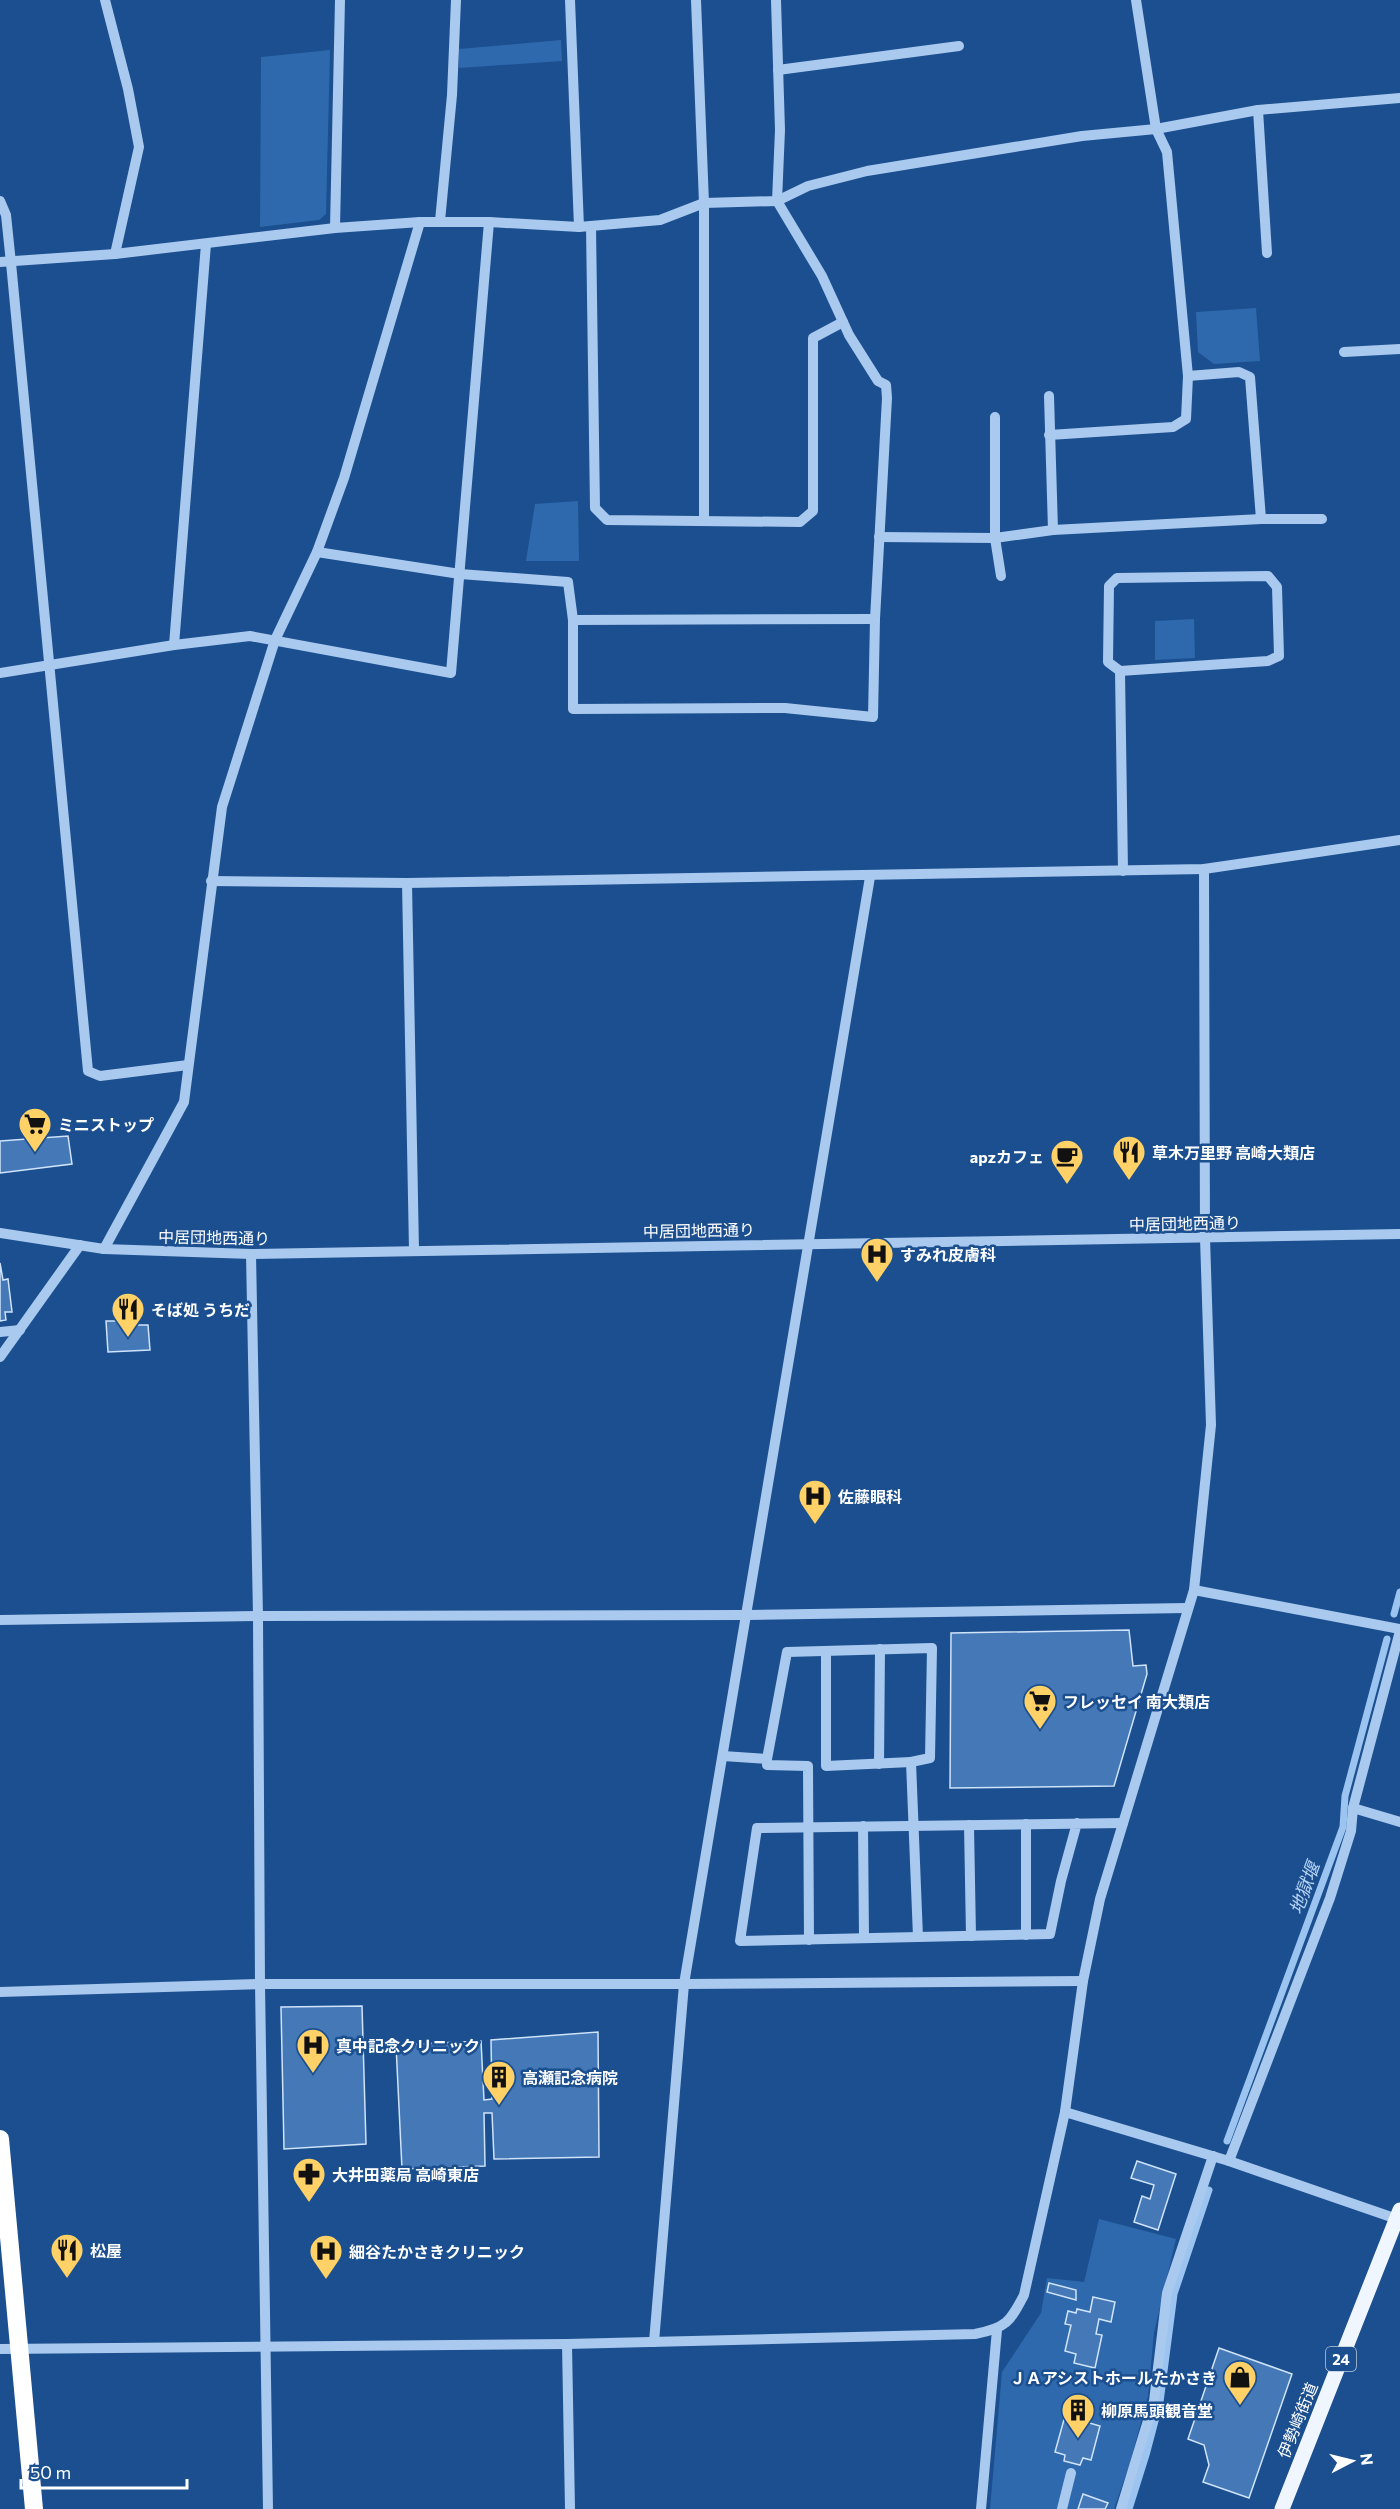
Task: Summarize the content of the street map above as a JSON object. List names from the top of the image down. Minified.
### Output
{"streets":{"main road":["24","伊勢崎街道"],"street":["中居団地西通り"]},"water":["地獄堰"],"places":{"supermarket":["ミニストップ","フレッセイ 南大類店"],"restaurant":["草木万里野 高崎大類店","そば処 うちだ","松屋"],"cafe":["apzカフェ"],"hospital":["すみれ皮膚科","佐藤眼科","真中記念クリニック","細谷たかさきクリニック"],"building":["高瀬記念病院","柳原馬頭観音堂"],"pharmacy":["大井田薬局 高崎東店"],"shop":["ＪＡアシストホールたかさき"]},"scale_bar":"50 m","north":"right"}
